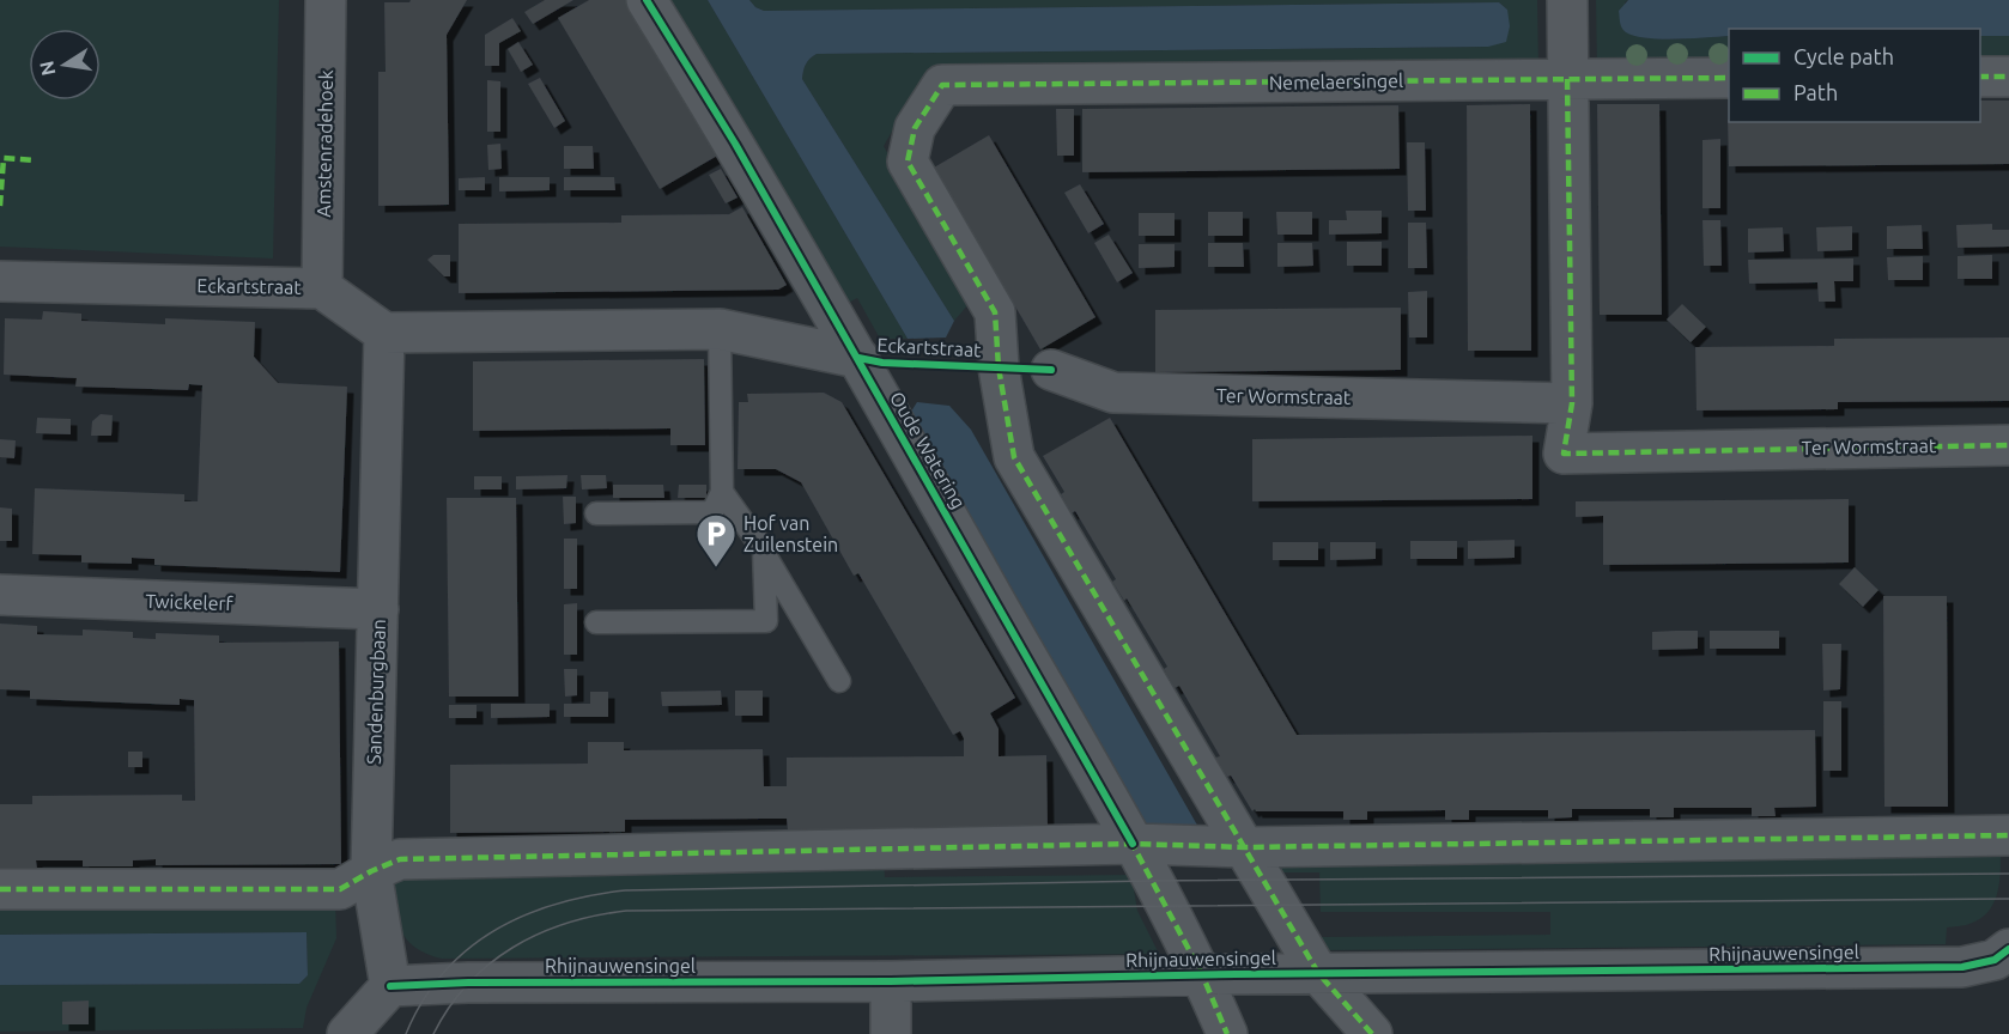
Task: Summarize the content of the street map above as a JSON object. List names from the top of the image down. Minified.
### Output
{"streets":{"street":["Nemelaersingel","Amstenradehoek","Eckartstraat","Ter Wormstraat","Oude Watering","Twickelerf","Sandenburgbaan","Rhijnauwensingel"]},"crossings":[["Nemelaersingel","Ter Wormstraat"],["Amstenradehoek","Eckartstraat"],["Eckartstraat","Oude Watering"],["Eckartstraat","Sandenburgbaan"],["Oude Watering","Rhijnauwensingel"],["Twickelerf","Sandenburgbaan"],["Sandenburgbaan","Rhijnauwensingel"]],"places":{"parking":["Hof van Zuilenstein"]},"legend":["Cycle path","Path"],"north":"left"}
